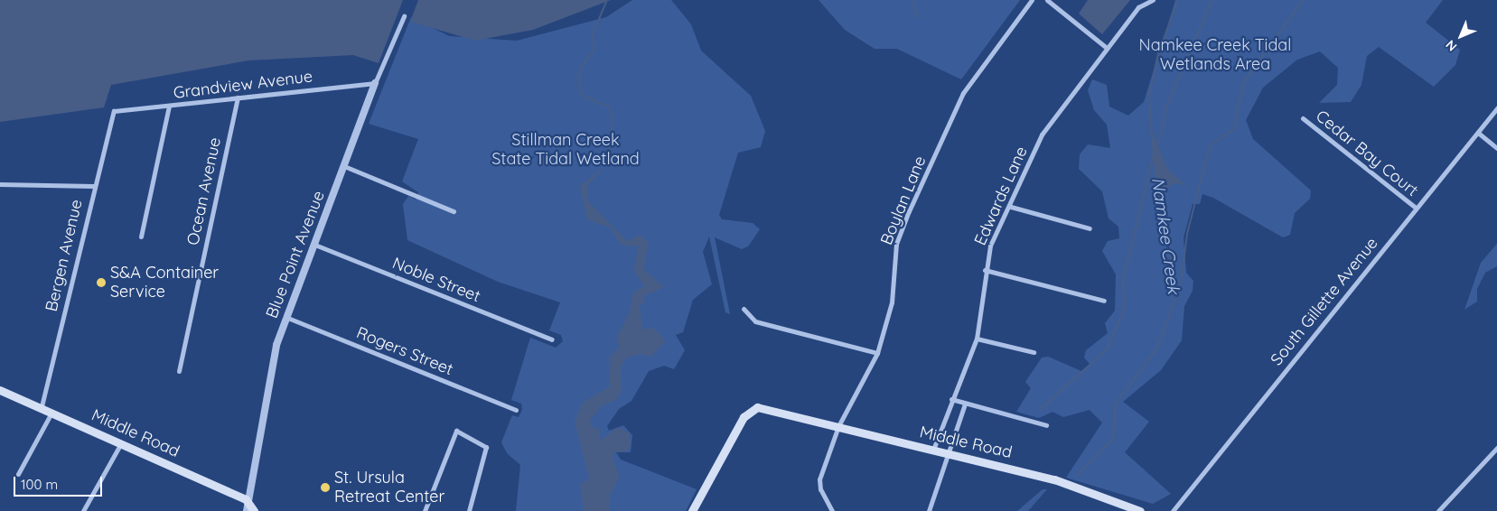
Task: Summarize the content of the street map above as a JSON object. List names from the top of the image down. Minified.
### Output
{"streets":{"main road":["Middle Road"],"street":["Grandview Avenue","Cedar Bay Court","Ocean Avenue","Edwards Lane","Boylan Lane","Blue Point Avenue","Bergen Avenue","Noble Street","South Gillette Avenue","Rogers Street"]},"crossings":[["Grandview Avenue","Ocean Avenue"],["Grandview Avenue","Blue Point Avenue"],["Grandview Avenue","Bergen Avenue"],["Cedar Bay Court","South Gillette Avenue"],["Edwards Lane","Middle Road"],["Boylan Lane","Middle Road"],["Blue Point Avenue","Noble Street"],["Blue Point Avenue","Rogers Street"],["Blue Point Avenue","Middle Road"],["Bergen Avenue","Middle Road"]],"water":["Namkee Creek"],"parks":["Namkee Creek Tidal Wetlands Area","Stillman Creek State Tidal Wetland"],"places":["S&A Container Service","St. Ursula Retreat Center"],"scale_bar":"100 m","north":"bottom left"}
